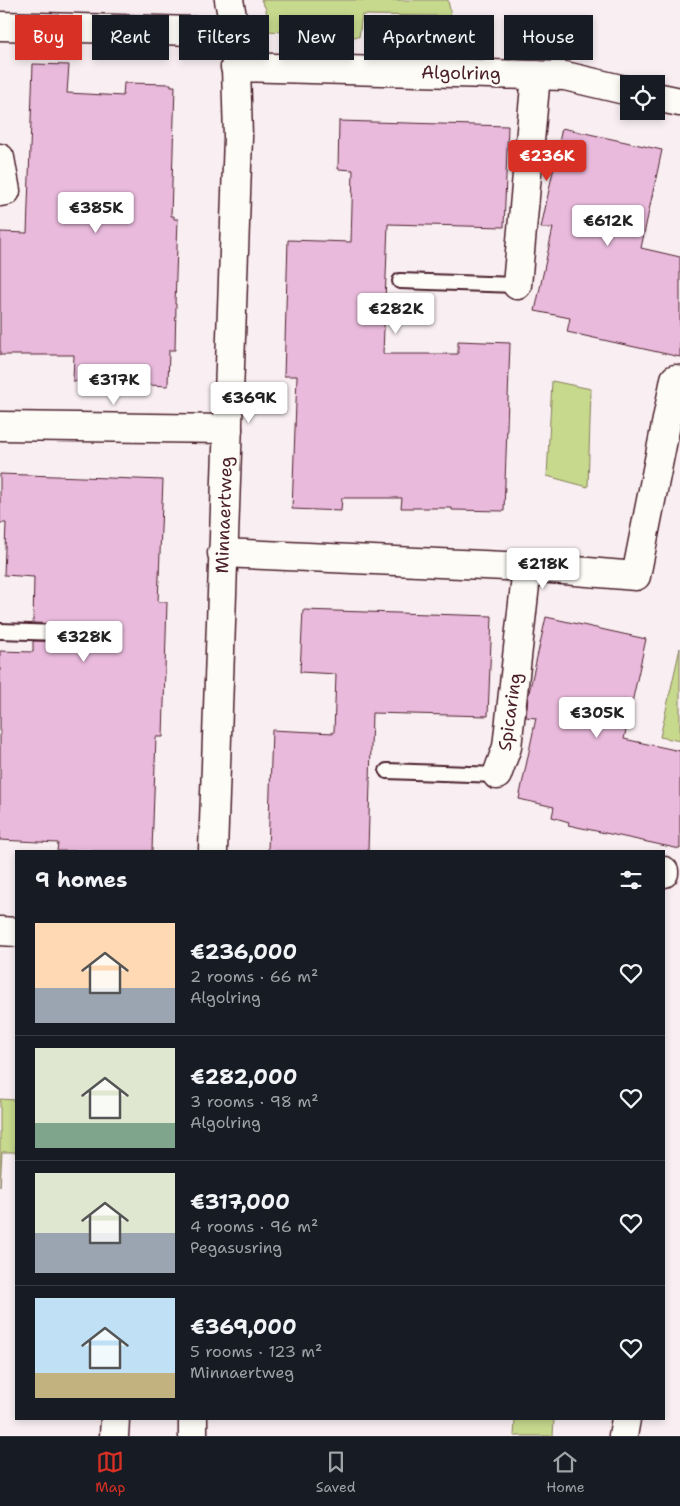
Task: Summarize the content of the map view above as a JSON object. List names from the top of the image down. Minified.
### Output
{"streets":{"street":["Algolring","Minnaertweg","Spicaring"]},"crossings":[["Algolring","Minnaertweg"]],"page":{"chip":["Buy","Rent","Filters","New","Apartment","House"],"price":["€236K","€385K","€612K","€282K","€317K","€369K","€218K","€328K","€305K"],"heading":"9 homes","list":[{"name":"€236,000","note":"2 rooms · 66 m² · Algolring"},{"name":"€282,000","note":"3 rooms · 98 m² · Algolring"},{"name":"€317,000","note":"4 rooms · 96 m² · Pegasusring"},{"name":"€369,000","note":"5 rooms · 123 m² · Minnaertweg"}],"tabs":["Map","Saved","Home"]}}
